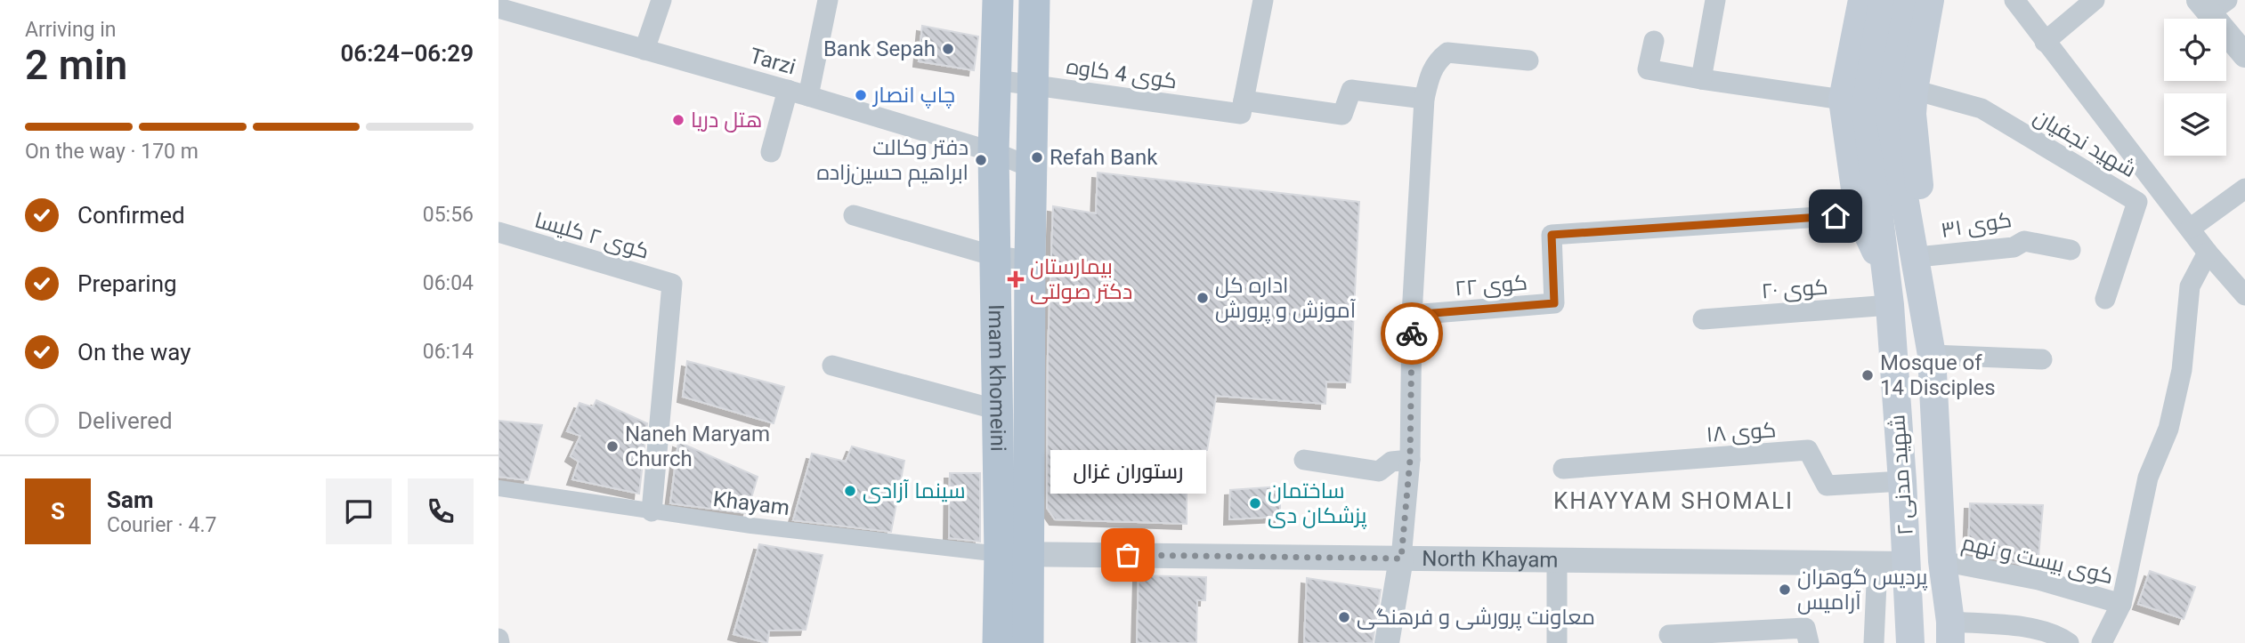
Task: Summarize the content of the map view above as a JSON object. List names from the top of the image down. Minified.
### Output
{"streets":{"main road":["Imam khomeini","شهید مدنی ۲"],"street":["Tarzi","کوی 4 کاوه","شهید نجفیان","کوی ۳۱","کوی ۲ کلیسا","کوی ۲۲","کوی ۲۰","کوی ۱۸","Khayam","North Khayam","کوی بیست و نهم"]},"crossings":[["Tarzi","Imam khomeini"],["کوی 4 کاوه","Imam khomeini"],["شهید نجفیان","شهید مدنی ۲"],["کوی ۳۱","شهید مدنی ۲"],["کوی ۲ کلیسا","Khayam"],["کوی ۲۰","شهید مدنی ۲"],["Imam khomeini","Khayam"],["Imam khomeini","North Khayam"],["کوی ۱۸","شهید مدنی ۲"],["شهید مدنی ۲","North Khayam"],["شهید مدنی ۲","کوی بیست و نهم"],["Khayam","North Khayam"]],"districts":["KHAYYAM SHOMALI"],"places":{"other":["Bank Sepah","چاپ انصار","هتل دریا","Refah Bank","دفتر وکالت ابراهیم حسین‌زاده","اداره کل آموزش و پرورش","Mosque of 14 Disciples","Naneh Maryam Church","سینما آزادی","ساختمان پزشکان دی","رستوران غزال","پردیس گوهران آرامیس","معاونت پرورشی و فرهنگی"],"health":["بیمارستان دکتر صولتی"]},"page":{"heading":["2 min","Arriving in","06:24–06:29"],"panel":["Sam","Courier · 4.7"],"bar":"On the way · 170 m","list":[["Confirmed","05:56"],["Preparing","06:04"],["On the way","06:14"],"Delivered"],"bubble":"رستوران غزال","round":"S"}}
